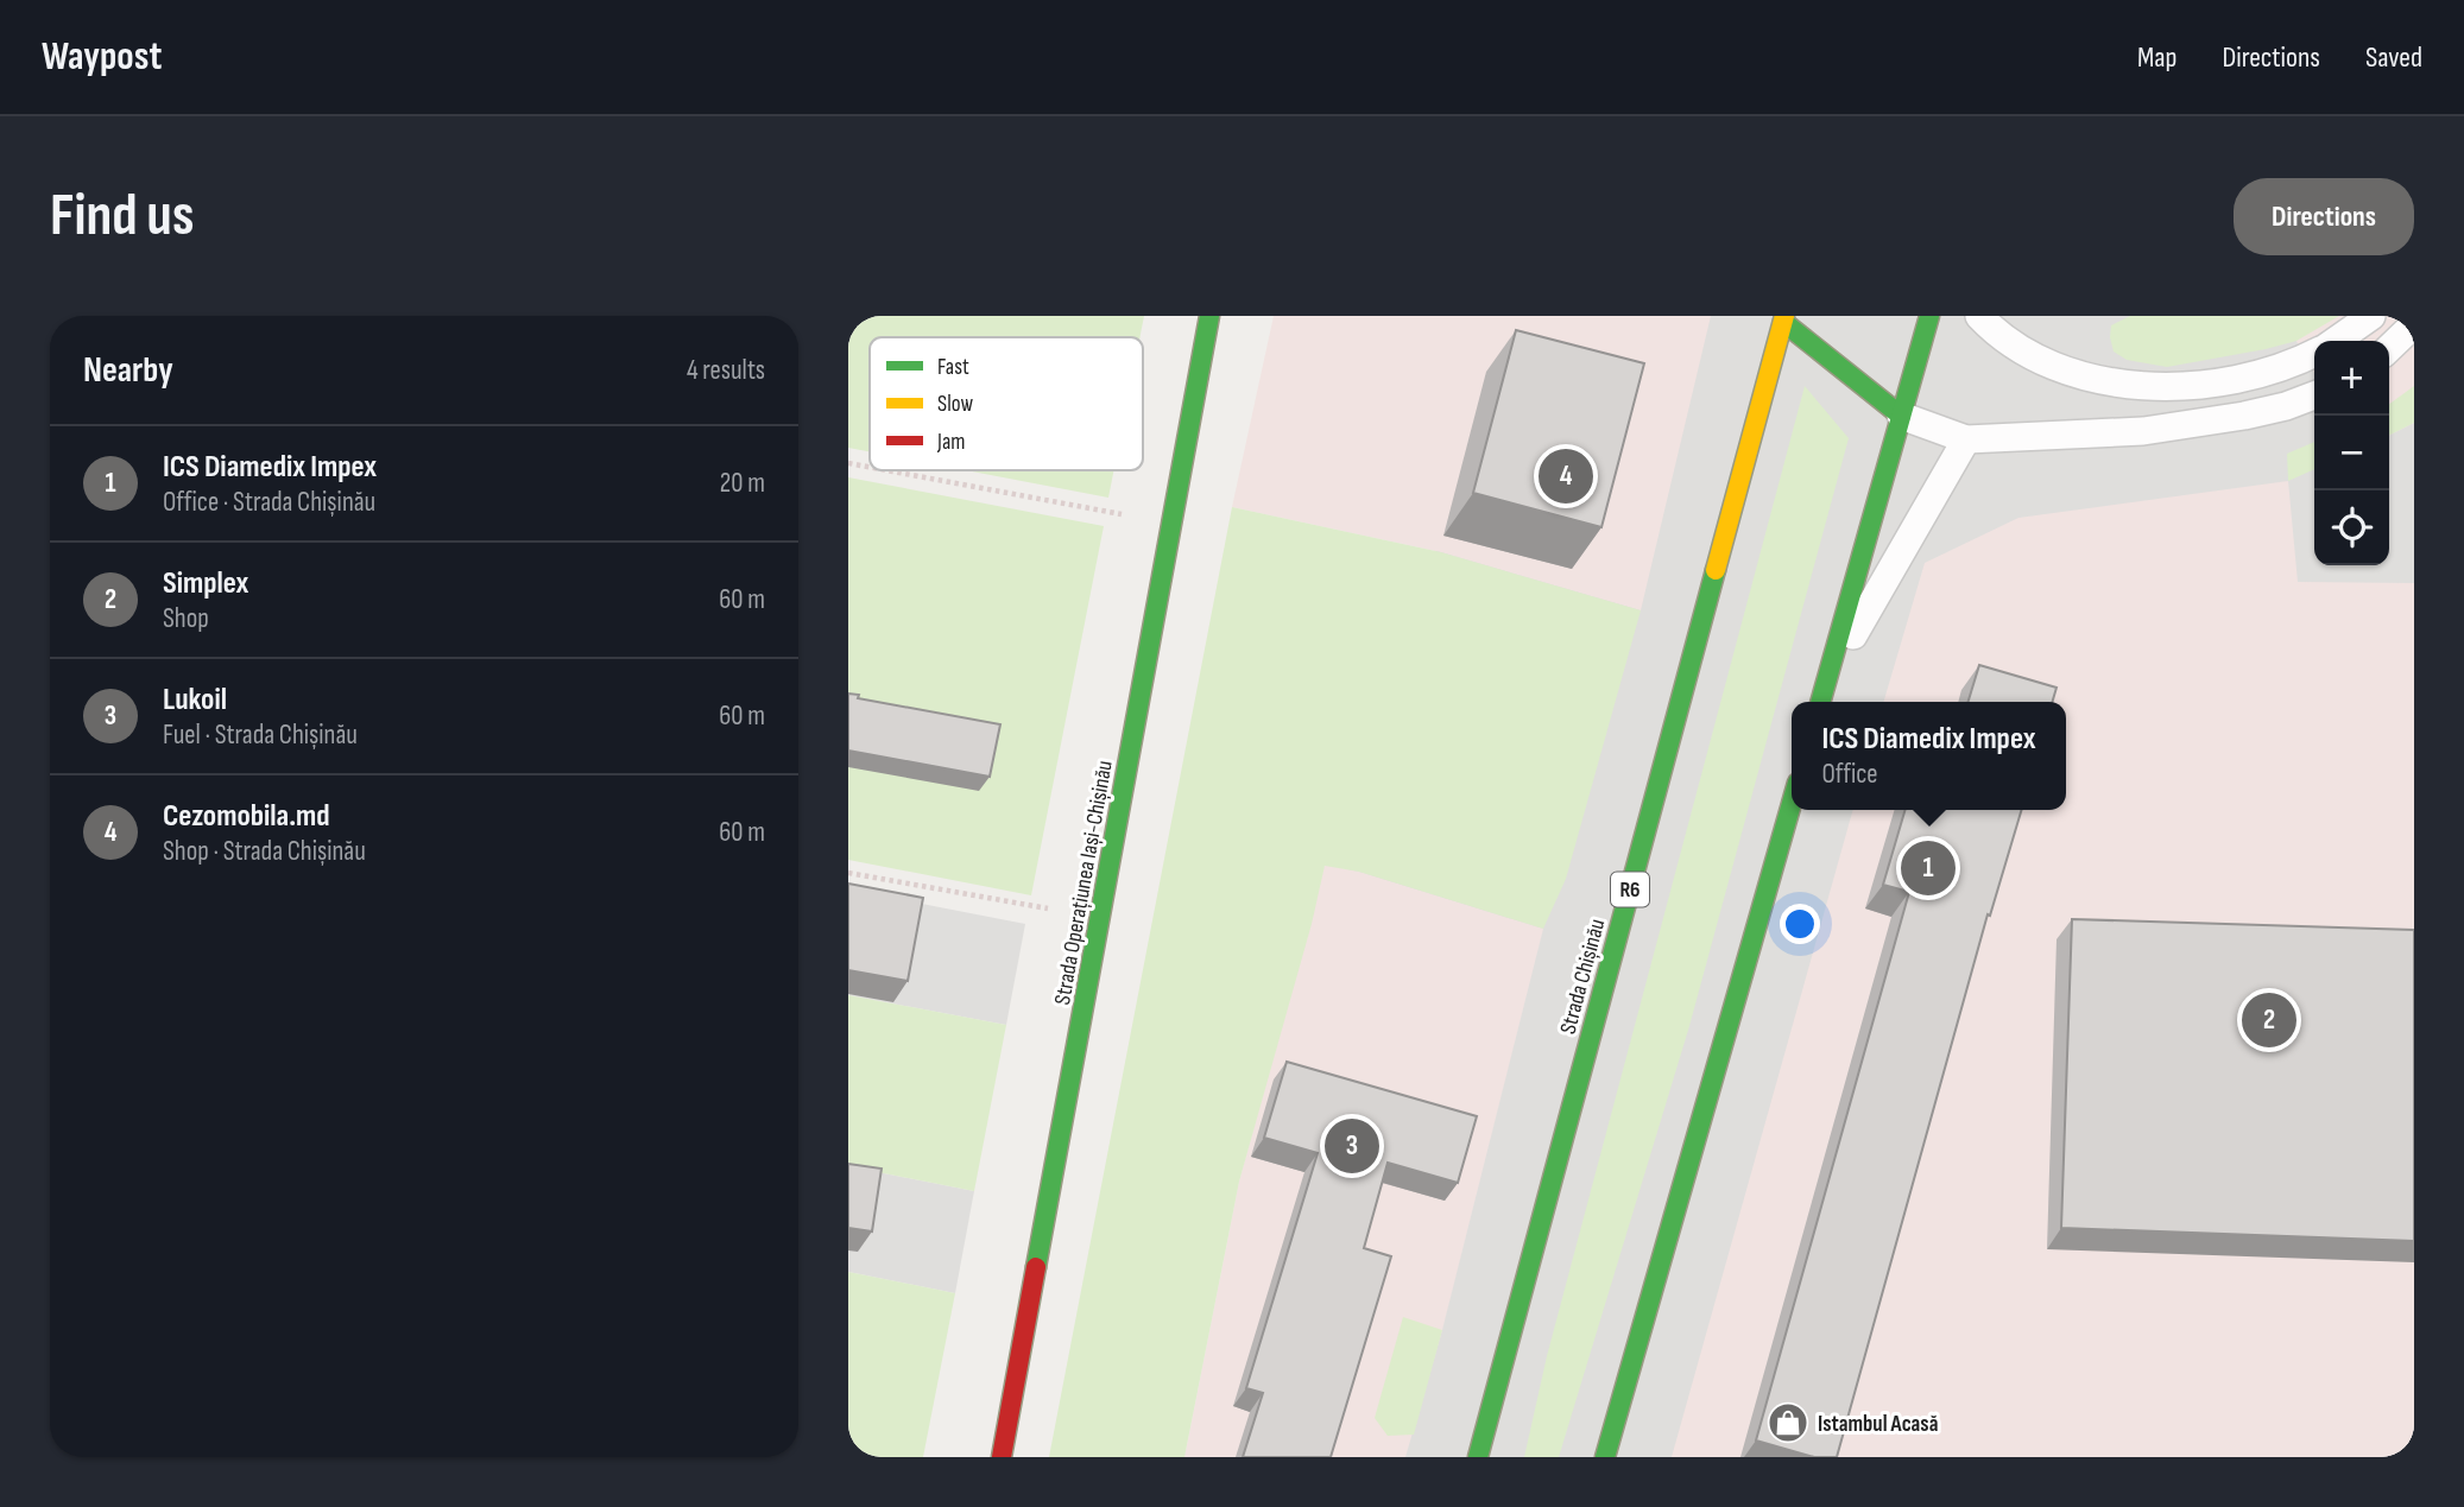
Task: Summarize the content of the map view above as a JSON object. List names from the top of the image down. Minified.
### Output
{"streets":{"main road":["Strada Operațiunea Iași-Chișinău","R6","Strada Chișinău"]},"places":{"shop":["Istambul Acasă"]},"legend":["Fast","Slow","Jam"],"page":{"header":"Waypost","nav":["Map","Directions","Saved"],"buttons":"Directions","title":"Find us","heading":["Nearby","4 results"],"map_buttons":["+","−"],"list":[{"mark":"1","name":"ICS Diamedix Impex","note":"Office · Strada Chișinău","value":"20 m"},{"mark":"2","name":"Simplex","note":"Shop","value":"60 m"},{"mark":"3","name":"Lukoil","note":"Fuel · Strada Chișinău","value":"60 m"},{"mark":"4","name":"Cezomobila.md","note":"Shop · Strada Chișinău","value":"60 m"}],"pins":["4","1","2","3"],"popup":["ICS Diamedix Impex","Office"]}}
